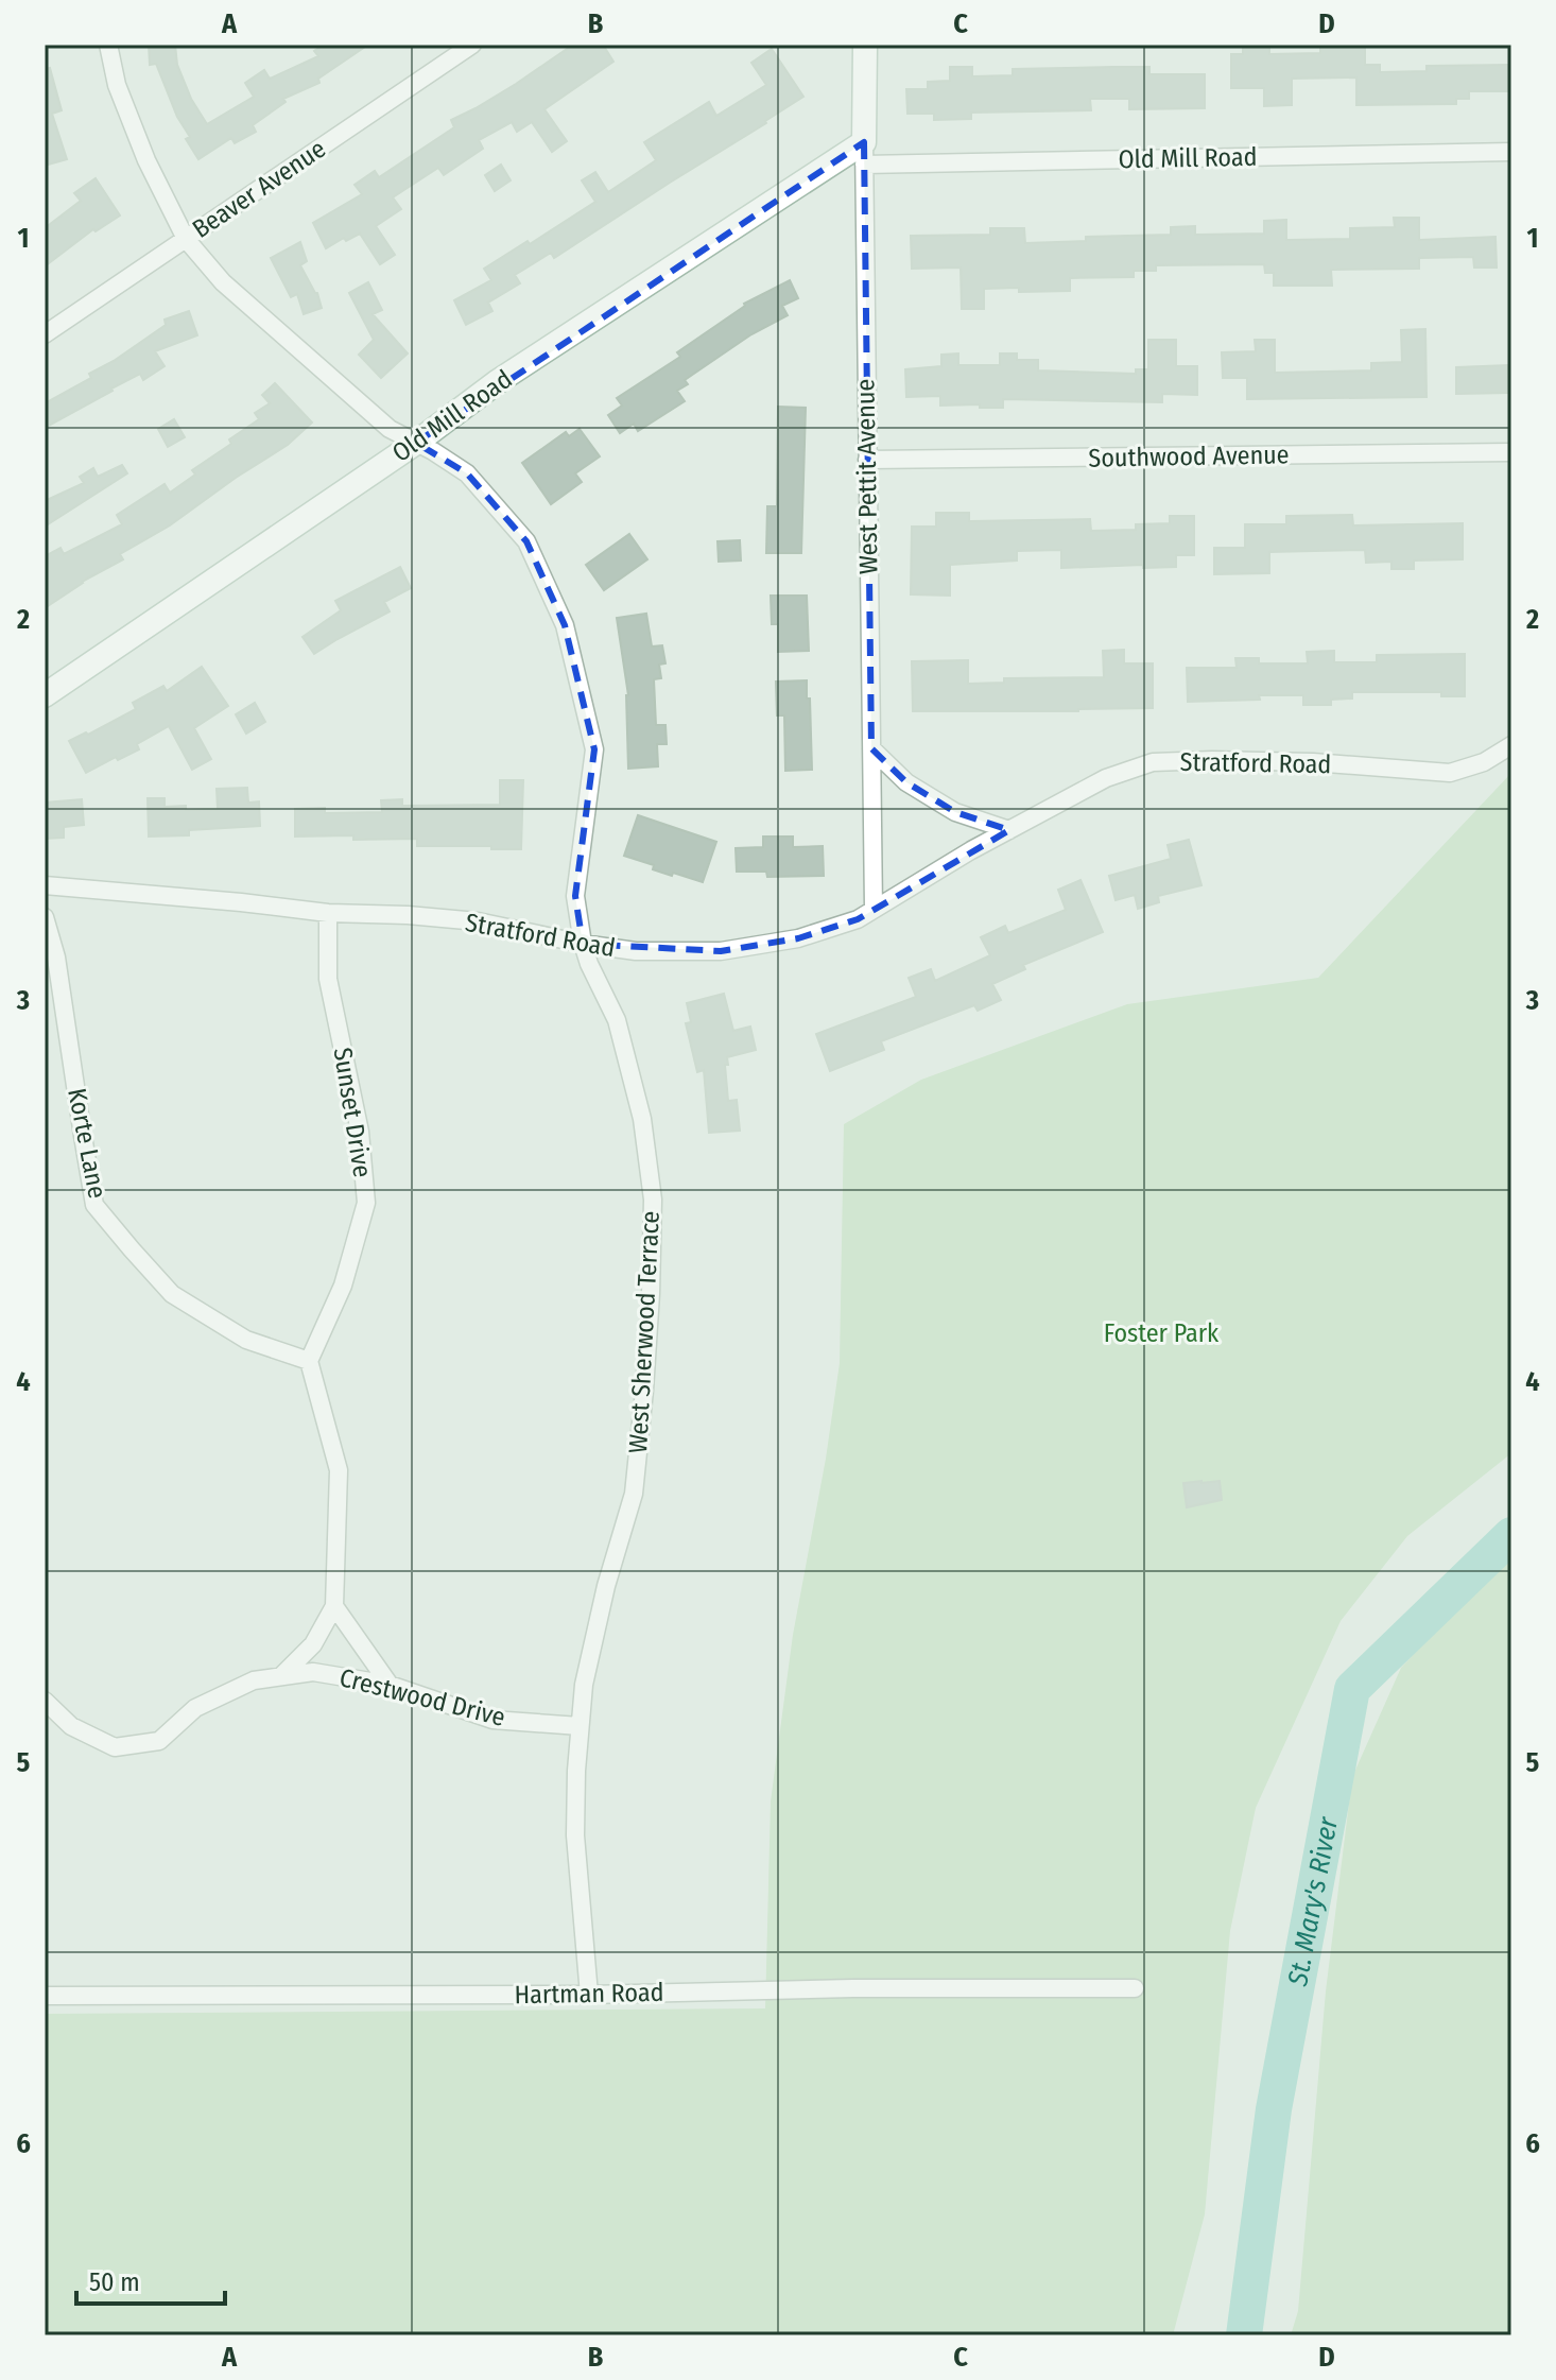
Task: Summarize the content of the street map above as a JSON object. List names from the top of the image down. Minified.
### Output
{"streets":{"main road":["Old Mill Road","West Pettit Avenue"],"street":["Beaver Avenue","Southwood Avenue","Stratford Road","Sunset Drive","Korte Lane","West Sherwood Terrace","Crestwood Drive","Hartman Road"]},"crossings":[["Old Mill Road","West Pettit Avenue"],["Old Mill Road","West Sherwood Terrace"],["Beaver Avenue","West Sherwood Terrace"],["Southwood Avenue","West Pettit Avenue"],["West Pettit Avenue","Stratford Road"],["Stratford Road","Sunset Drive"],["Stratford Road","West Sherwood Terrace"],["Sunset Drive","Korte Lane"],["West Sherwood Terrace","Crestwood Drive"],["West Sherwood Terrace","Hartman Road"]],"water":["St. Mary's River"],"parks":["Foster Park"],"scale_bar":"50 m","grid":{"columns":["A","B","C","D"],"rows":["1","2","3","4","5","6"]}}
